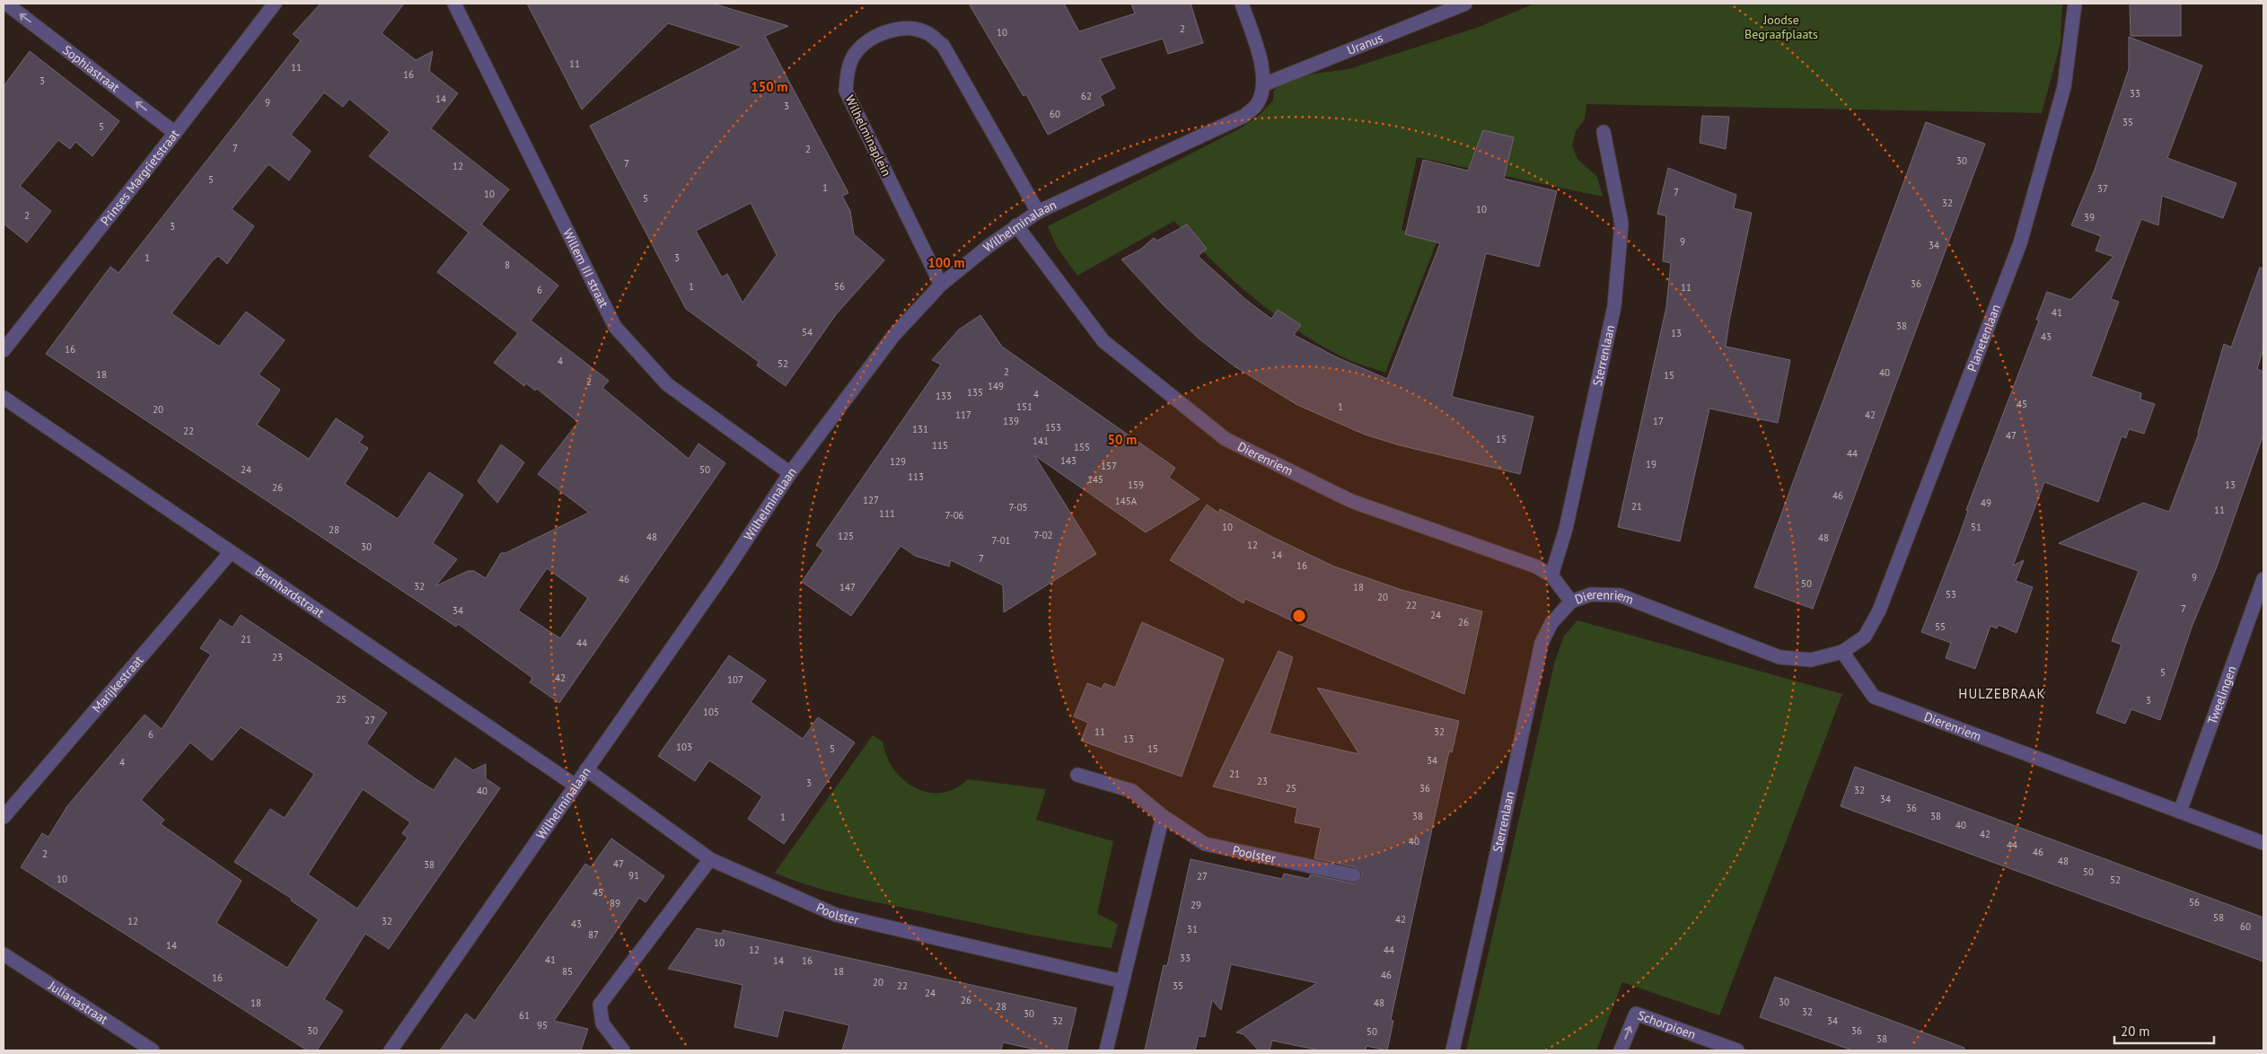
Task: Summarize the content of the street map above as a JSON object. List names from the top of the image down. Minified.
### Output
{"streets":{"street":["Uranus","Sophiastraat","Wilhelminaplein","Prinses Margrietstraat","Wilhelminalaan","Willem III straat","Planetenlaan","Sterrenlaan","Dierenriem","Bernhardstraat","Marijkestraat","Tweelingen","Poolster","Julianastraat","Schorpioen"]},"crossings":[["Uranus","Wilhelminalaan"],["Sophiastraat","Prinses Margrietstraat"],["Wilhelminaplein","Wilhelminalaan"],["Wilhelminalaan","Willem III straat"],["Wilhelminalaan","Dierenriem"],["Wilhelminalaan","Bernhardstraat"],["Wilhelminalaan","Poolster"],["Planetenlaan","Dierenriem"],["Sterrenlaan","Dierenriem"],["Dierenriem","Tweelingen"],["Bernhardstraat","Marijkestraat"]],"one_way":["Sophiastraat"],"districts":["HULZEBRAAK"],"parks":["Joodse Begraafplaats"],"house_numbers":["2","10","11","11","16","3","33","62","14","9","3","60","35","5","7","2","30","7","12","5","1","37","7","10","5","32","10","2","39","3","9","34","1","3","8","36","1","56","11","6","41","38","54","13","43","16","4","52","2","40","18","15","2","149","135","4","133","45","151","1","20","117","42","139","17","153","131","22","47","15","141","115","155","44","143","129","19","157","24","50","113","145","159","13","26","46","127","145A","49","21","7-05","11","111","7-06","10","51","28","7-02","125","48","48","7-01","12","30","14","7","16","9","46","50","32","147","18","53","20","22","7","34","24","26","55","21","44","23","5","42","107","25","3","105","27","11","32","6","13","103","5","15","34","4","21","23","3","25","36","32","40","34","36","38","38","1","40","42","40","44","46","2","48","47","38","50","91","27","10","52","45","56","89","29","58","42","12","32","43","60","31","87","10","14","12","44","33","41","14","16","85","18","46","16","20","22","35","24","26","30","18","48","28","32","30","61","32","34","95","30","36","50","38"],"scale_bar":"20 m","rings":["150 m","100 m","50 m"]}
